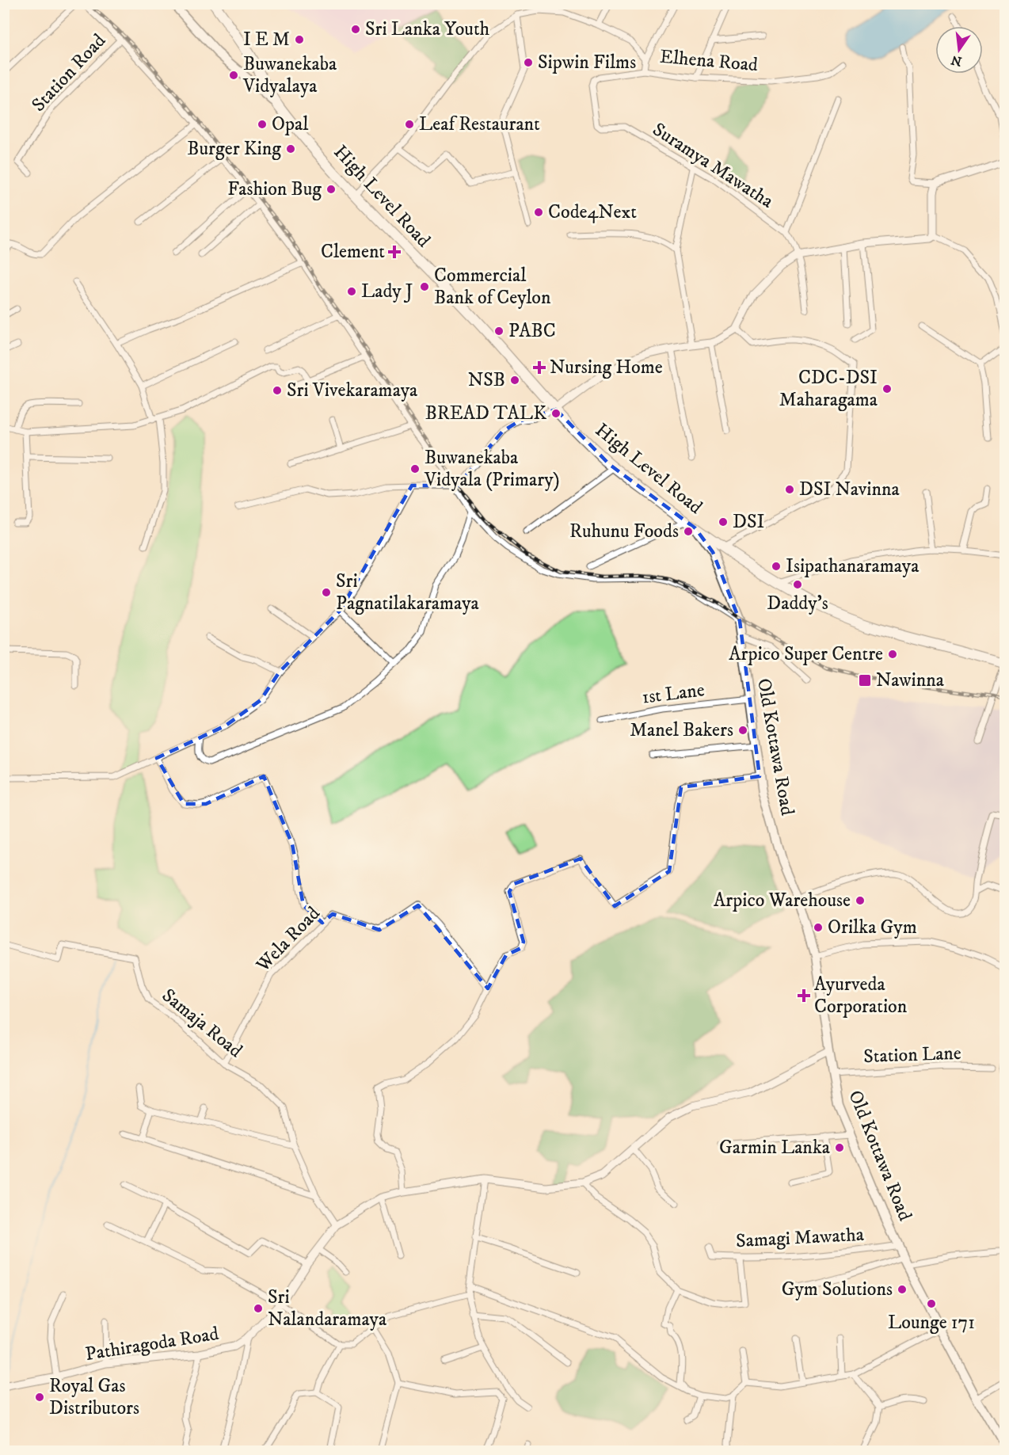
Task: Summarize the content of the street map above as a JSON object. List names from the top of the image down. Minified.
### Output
{"streets":{"highway":["High Level Road"],"main road":["Old Kottawa Road"],"street":["Elhena Road","Station Road","Suramya Mawatha","1st Lane","Wela Road","Samaja Road","Station Lane","Samagi Mawatha","Pathiragoda Road"]},"crossings":[["Elhena Road","Suramya Mawatha"],["Elhena Road","High Level Road"],["High Level Road","Old Kottawa Road"],["1st Lane","Old Kottawa Road"],["Old Kottawa Road","Station Lane"],["Old Kottawa Road","Samagi Mawatha"],["Old Kottawa Road","Pathiragoda Road"],["Wela Road","Samaja Road"],["Samaja Road","Pathiragoda Road"]],"places":{"other":["Sri Lanka Youth","I E M","Sipwin Films","Buwanekaba Vidyalaya","Opal","Leaf Restaurant","Burger King","Fashion Bug","Code4Next","Commercial Bank of Ceylon","Lady J","PABC","NSB","CDC-DSI Maharagama","Sri Vivekaramaya","BREAD TALK","Buwanekaba Vidyala (Primary)","DSI Navinna","DSI","Ruhunu Foods","Isipathanaramaya","Daddy's","Sri Pagnatilakaramaya","Arpico Super Centre","Manel Bakers","Arpico Warehouse","Orilka Gym","Garmin Lanka","Gym Solutions","Lounge 171","Sri Nalandaramaya","Royal Gas Distributors"],"health":["Clement","Nursing Home","Ayurveda Corporation"],"transit":["Nawinna"]},"north":"bottom"}
